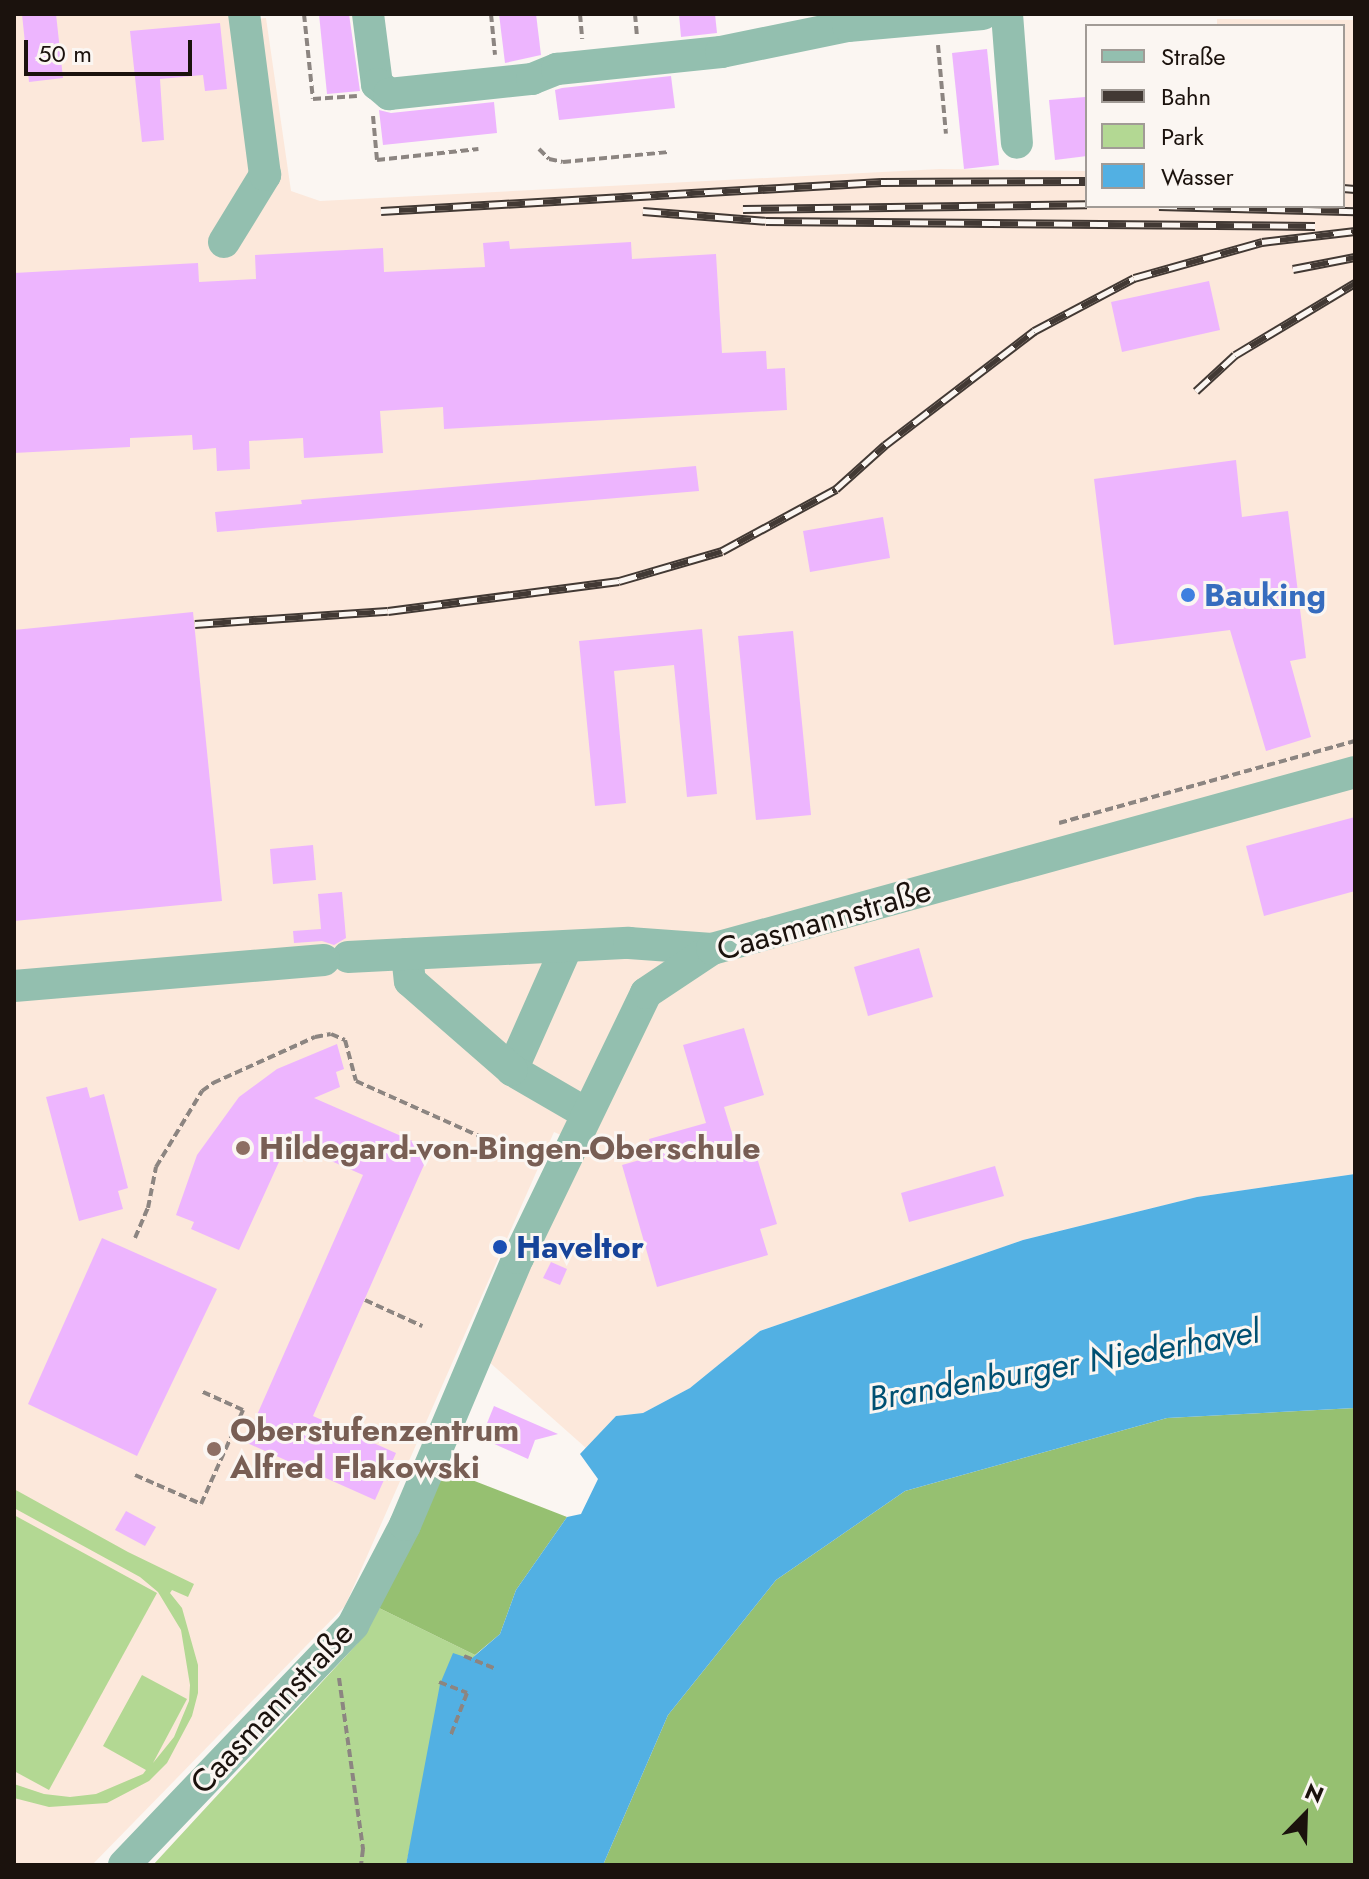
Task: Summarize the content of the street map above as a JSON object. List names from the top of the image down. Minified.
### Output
{"streets":{"street":["Caasmannstraße"]},"water":["Brandenburger Niederhavel"],"places":["Bauking","Hildegard-von-Bingen-Oberschule","Haveltor","Oberstufenzentrum Alfred Flakowski"],"legend":["Straße","Bahn","Park","Wasser"],"scale_bar":"50 m","north":"top right"}
